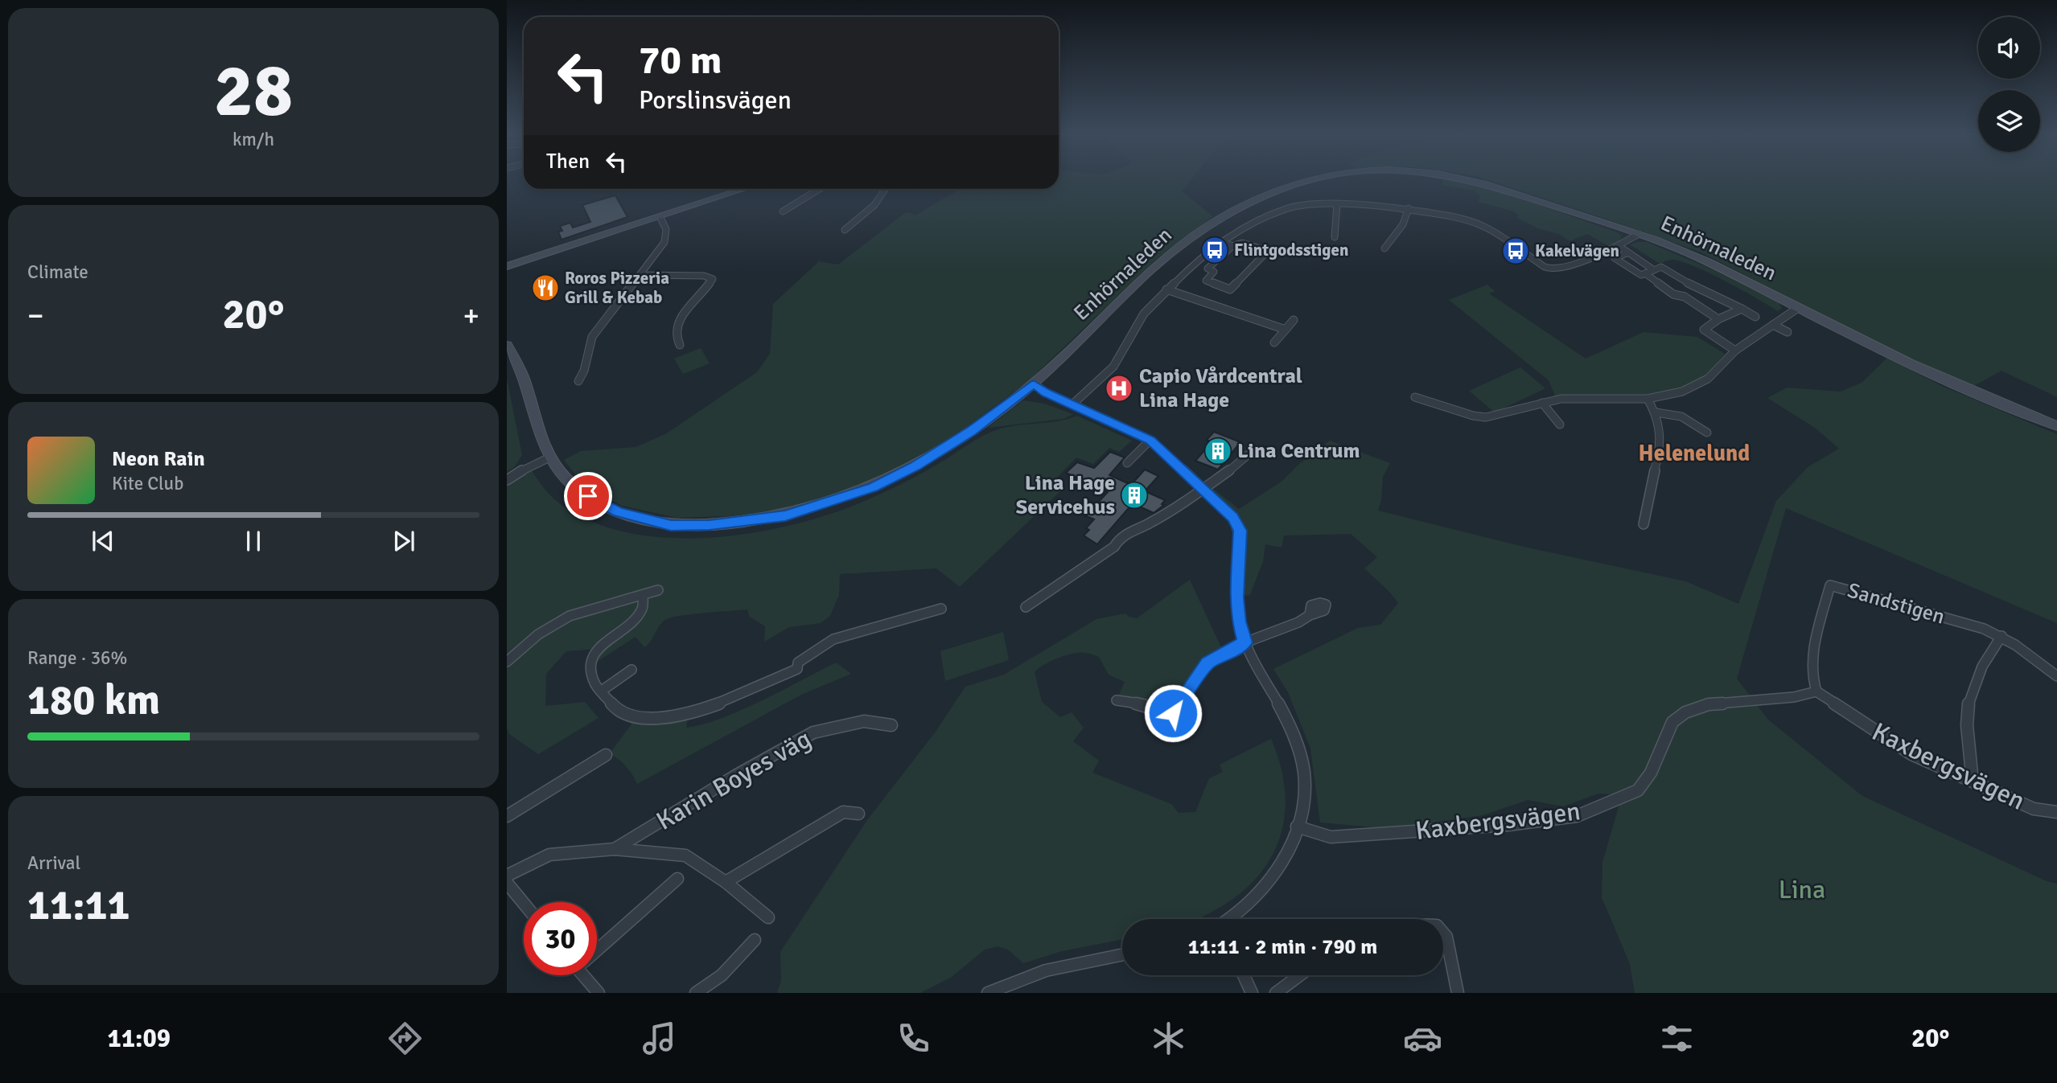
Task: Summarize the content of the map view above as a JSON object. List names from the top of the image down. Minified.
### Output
{"streets":{"street":["Enhörnaleden","Sandstigen","Kaxbergsvägen","Karin Boyes väg"]},"crossings":[["Sandstigen","Kaxbergsvägen"]],"districts":["Helenelund"],"parks":["Lina"],"places":{"bus stop":["Flintgodsstigen","Kakelvägen"],"restaurant":["Roros Pizzeria Grill & Kebab"],"hospital":["Capio Vårdcentral Lina Hage"],"building":["Lina Centrum","Lina Hage Servicehus"]},"page":{"tile":[["28","km/h"],"Climate",["Range · 36%","180 km"],["Arrival","11:11"]],"turn":["70 m","Porslinsvägen"],"then":"Then","heat":["−","20°","+"],"song":["Neon Rain","Kite Club"],"limit":"30","trip":"11:11 · 2 min · 790 m","tabs":["11:09","20°"]}}
